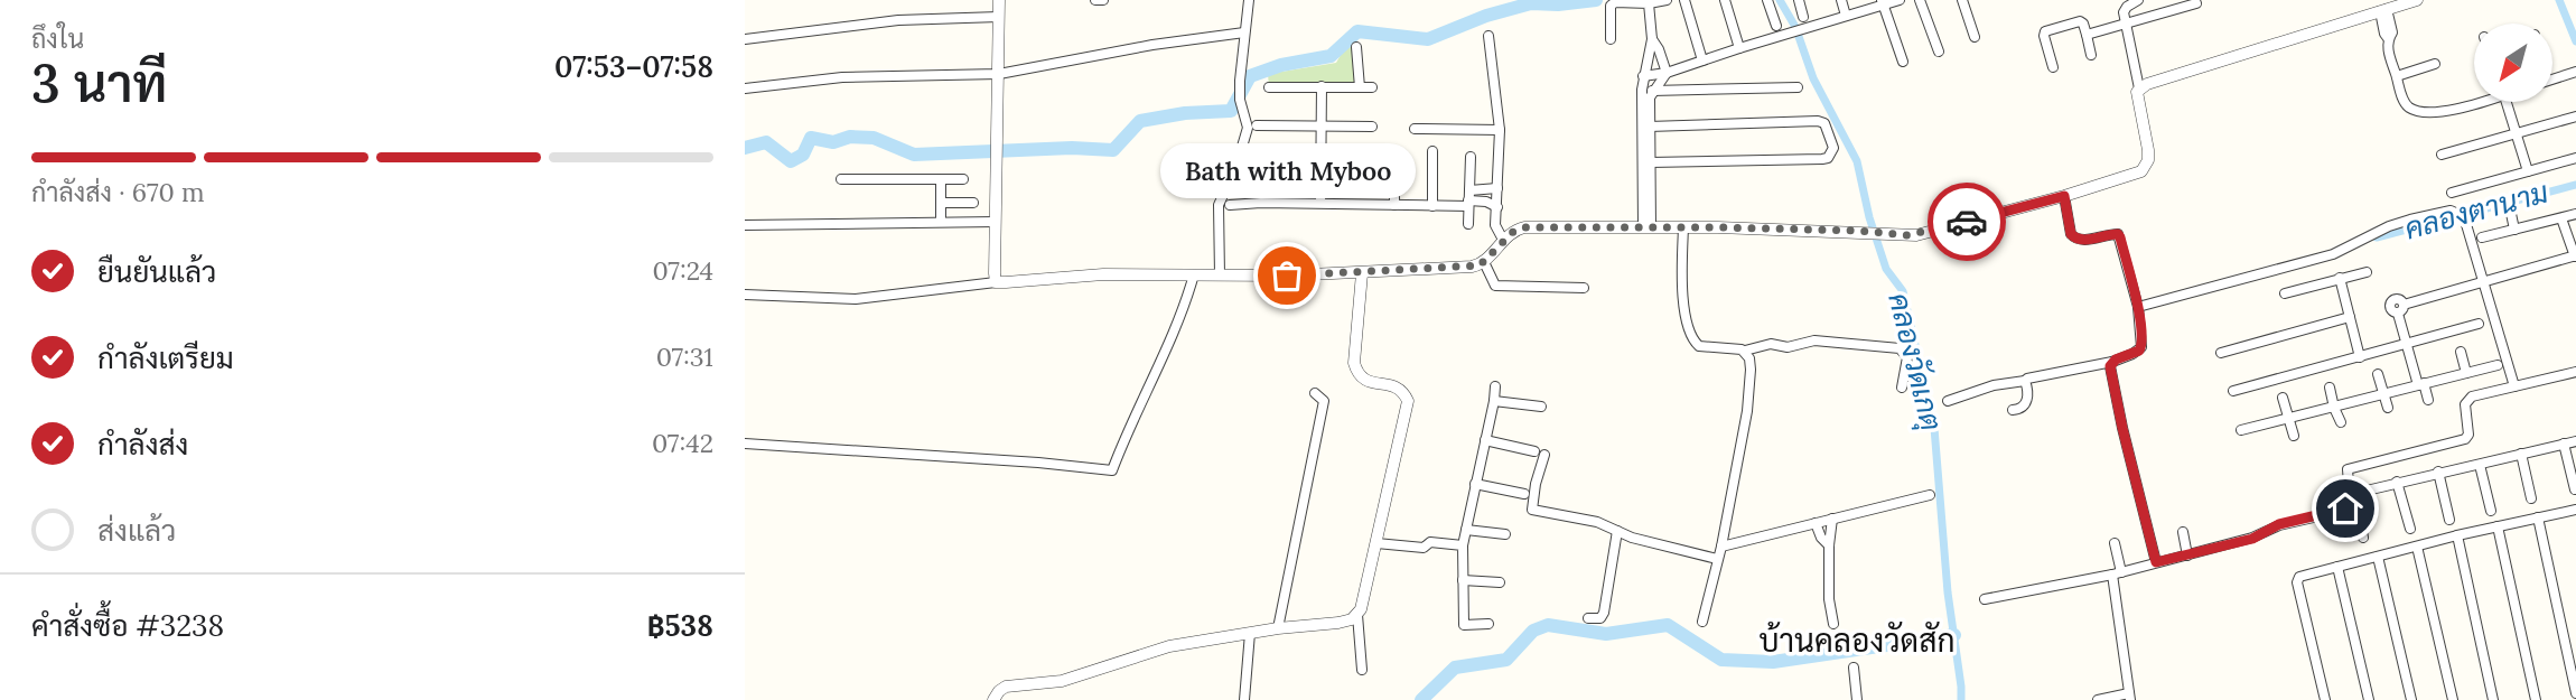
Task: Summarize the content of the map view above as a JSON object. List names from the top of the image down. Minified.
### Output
{"districts":["บ้านคลองวัดสัก"],"water":["คลองตานาม","คลองวัดเกตุ"],"places":["Bath with Myboo"],"north":"bottom left","page":{"heading":["3 นาที","ถึงใน","07:53–07:58"],"panel":["คำสั่งซื้อ #3238","฿538"],"bar":"กำลังส่ง · 670 m","bubble":"Bath with Myboo","list":[["ยืนยันแล้ว","07:24"],["กำลังเตรียม","07:31"],["กำลังส่ง","07:42"],"ส่งแล้ว"]}}
